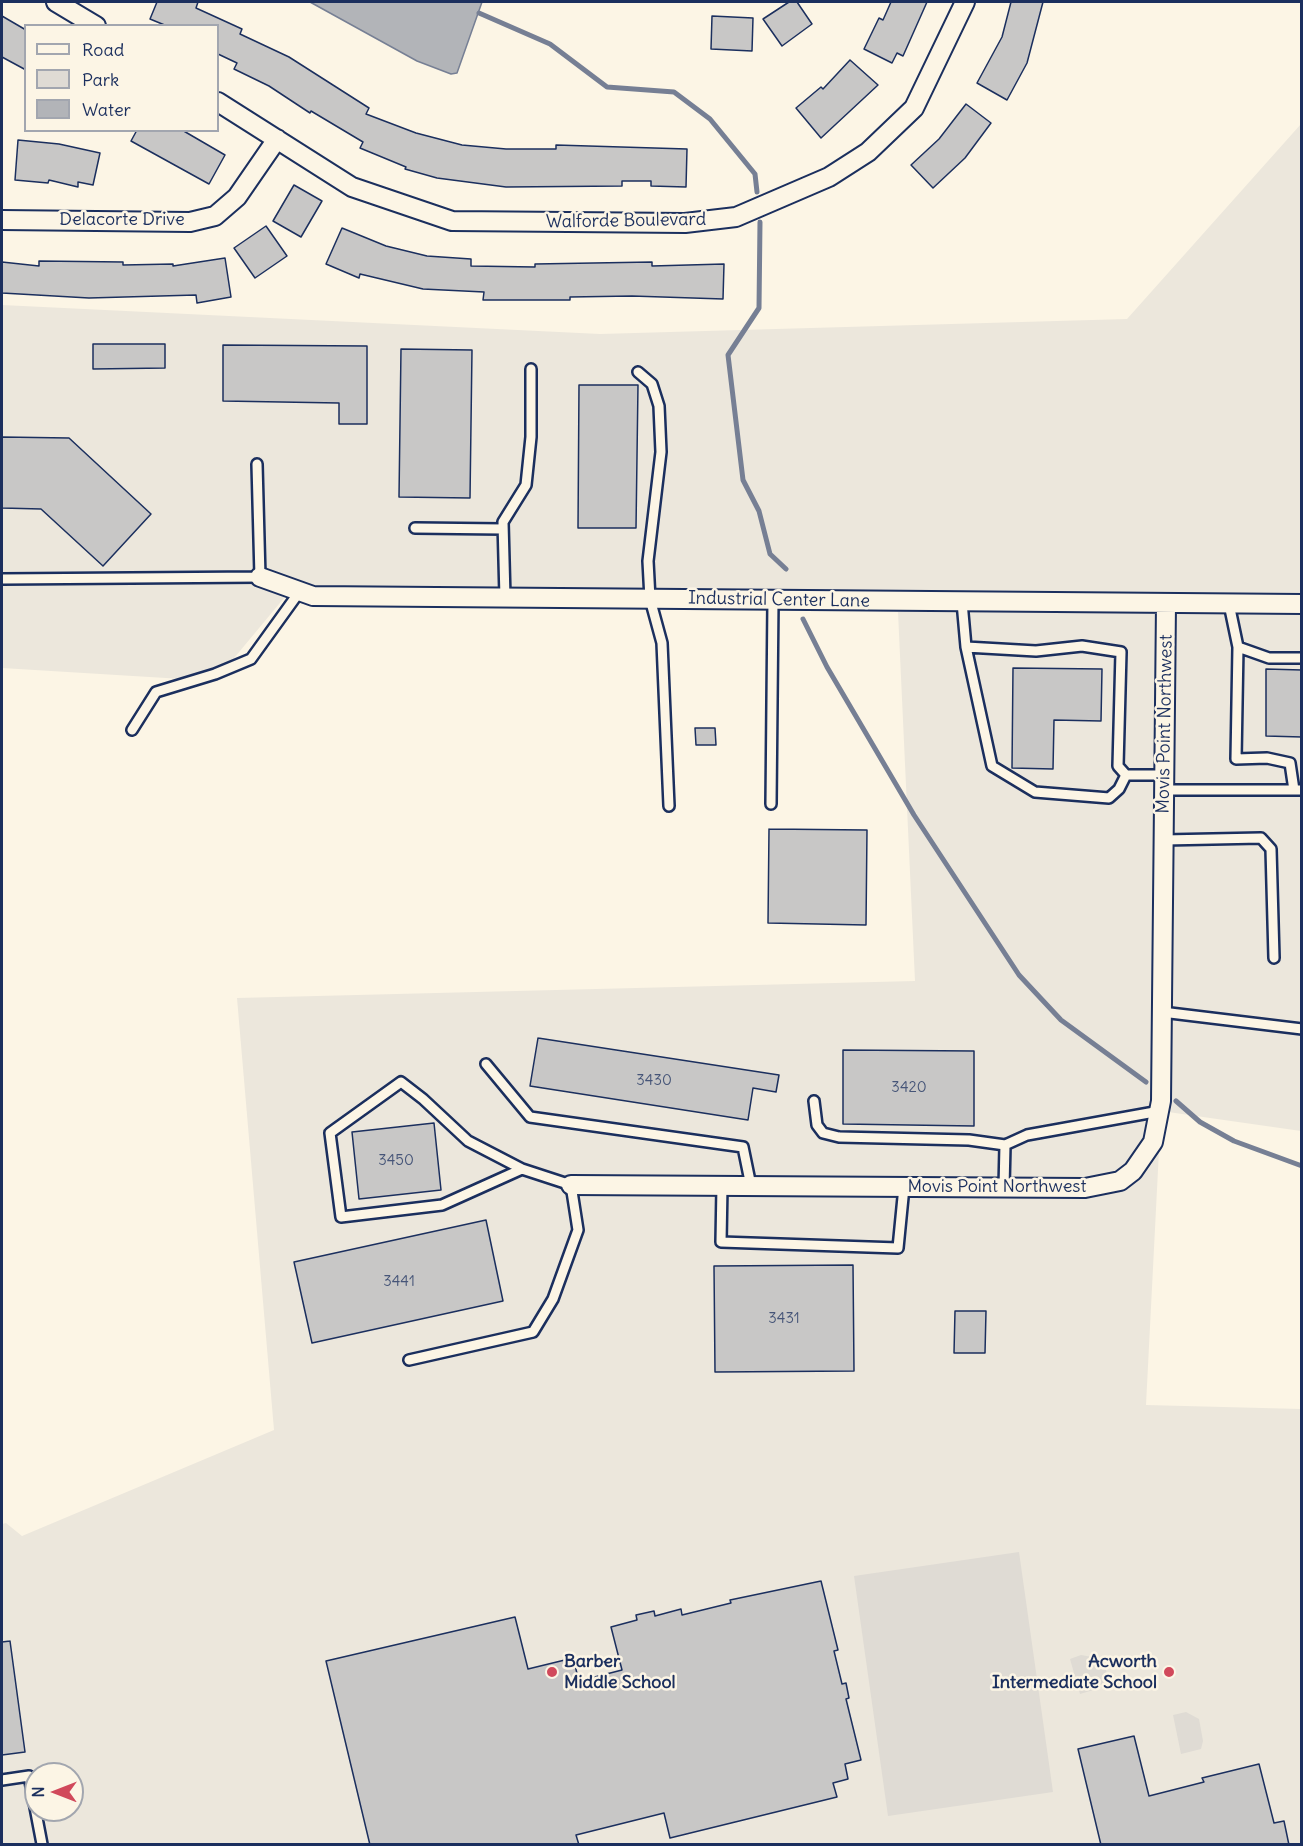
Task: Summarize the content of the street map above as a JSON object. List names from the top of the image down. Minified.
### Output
{"streets":{"street":["Delacorte Drive","Walforde Boulevard","Industrial Center Lane","Movis Point Northwest"]},"crossings":[["Delacorte Drive","Walforde Boulevard"],["Industrial Center Lane","Movis Point Northwest"]],"places":["Barber Middle School","Acworth Intermediate School"],"house_numbers":["3430","3420","3450","3441","3431"],"legend":["Road","Park","Water"],"north":"left"}
